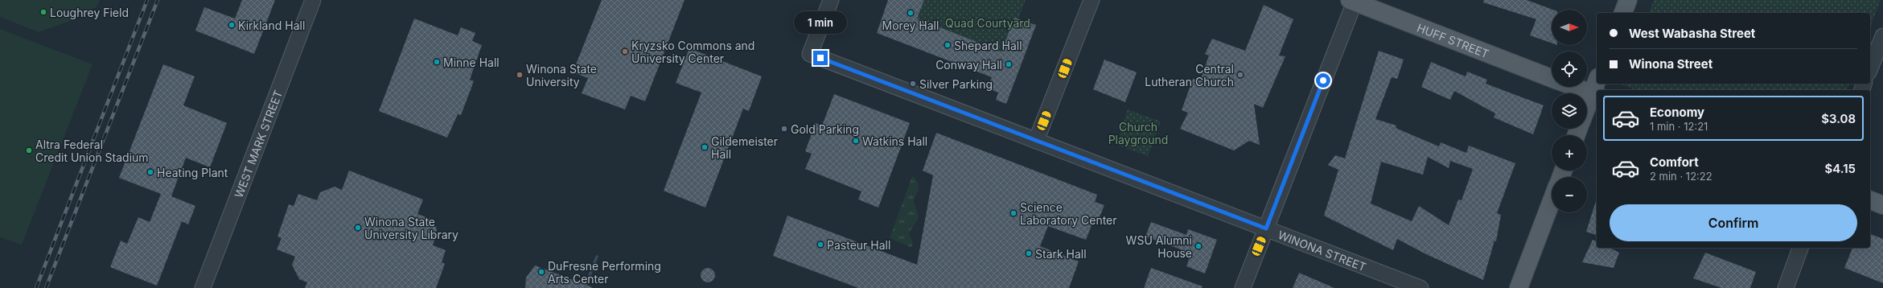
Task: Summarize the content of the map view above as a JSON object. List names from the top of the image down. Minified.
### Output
{"streets":{"main road":["HUFF STREET"],"street":["WEST MARK STREET","WINONA STREET"]},"parks":["Quad Courtyard","Church Playground"],"places":["Loughrey Field","Morey Hall","Kirkland Hall","Shepard Hall","Kryzsko Commons and University Center","Minne Hall","Conway Hall","Winona State University","Central Lutheran Church","Silver Parking","Gold Parking","Watkins Hall","Gildemeister Hall","Altra Federal Credit Union Stadium","Heating Plant","Science Laboratory Center","Winona State University Library","Pasteur Hall","WSU Alumni House","Stark Hall","DuFresne Performing Arts Center"],"north":"right","page":{"map_buttons":["+","−"],"bubble":"1 min","banner":["West Wabasha Street","Winona Street"],"list":[{"name":"Economy","note":"1 min · 12:21","value":"$3.08"},{"name":"Comfort","note":"2 min · 12:22","value":"$4.15"}],"buttons":"Confirm"}}
